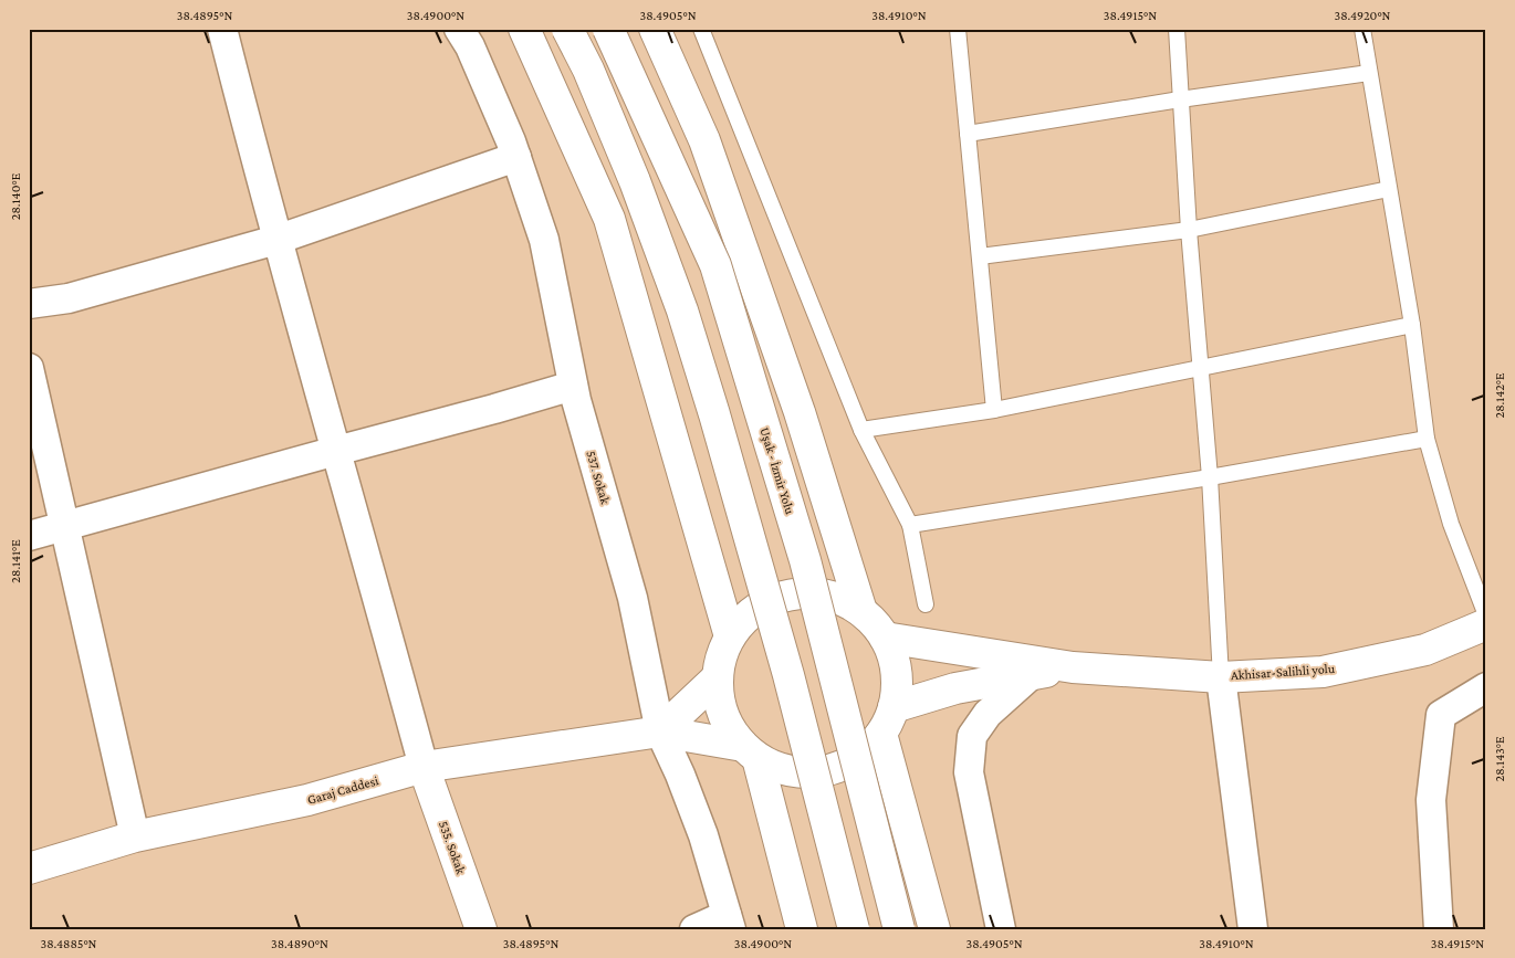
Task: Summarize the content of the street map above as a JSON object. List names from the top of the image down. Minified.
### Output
{"streets":{"main road":["Uşak - İzmir Yolu","Akhisar-Salihli yolu","Garaj Caddesi","535. Sokak"],"street":["537. Sokak"]},"crossings":[["537. Sokak","Garaj Caddesi"],["Garaj Caddesi","535. Sokak"]],"coordinates":["38.4895°N","38.4900°N","38.4905°N","38.4910°N","38.4915°N","38.4920°N","28.140°E","28.142°E","28.141°E","28.143°E","38.4885°N","38.4890°N"]}
